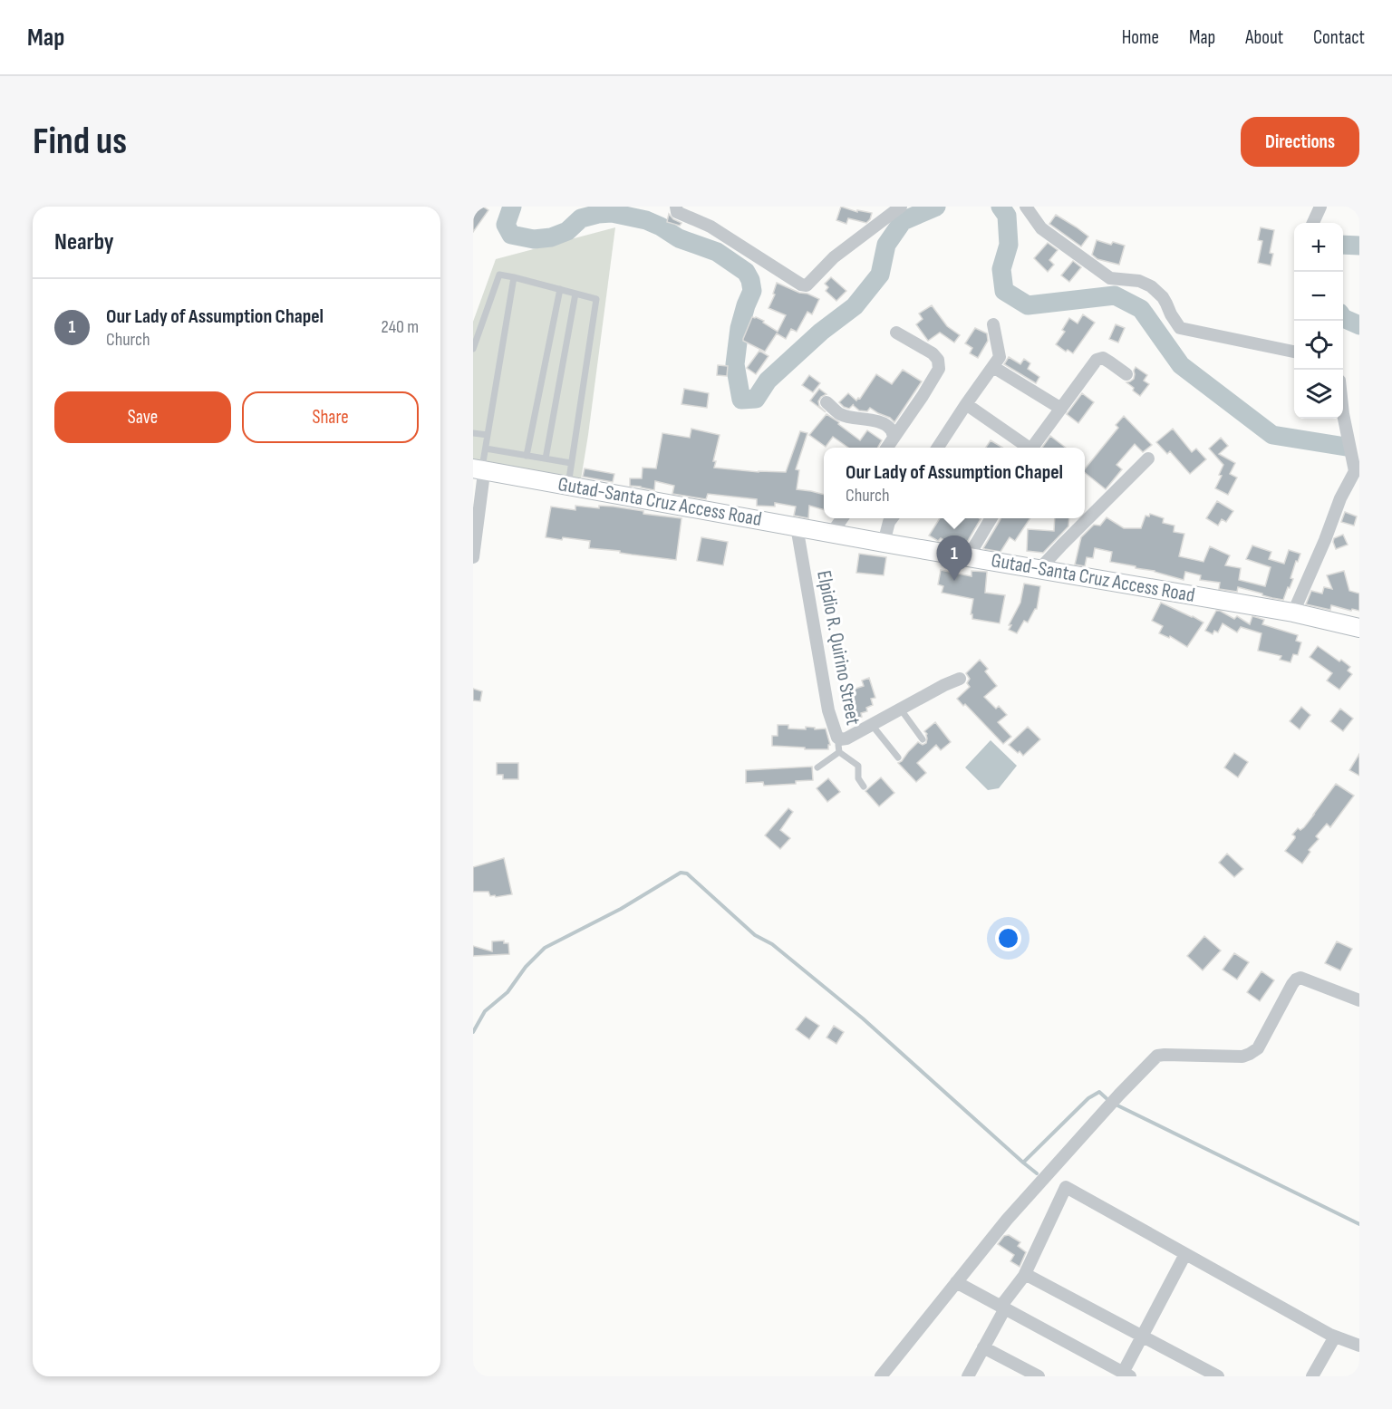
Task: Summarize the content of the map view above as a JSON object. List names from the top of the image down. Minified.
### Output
{"streets":{"main road":["Gutad-Santa Cruz Access Road"],"street":["Elpidio R. Quirino Street"]},"crossings":[["Gutad-Santa Cruz Access Road","Elpidio R. Quirino Street"]],"page":{"header":"Map","nav":["Home","Map","About","Contact"],"buttons":["Directions",["Save","Share"]],"title":"Find us","heading":"Nearby","map_buttons":["+","−"],"list":[{"mark":"1","name":"Our Lady of Assumption Chapel","note":"Church","value":"240 m"}],"popup":["Our Lady of Assumption Chapel","Church"],"pins":"1"}}
